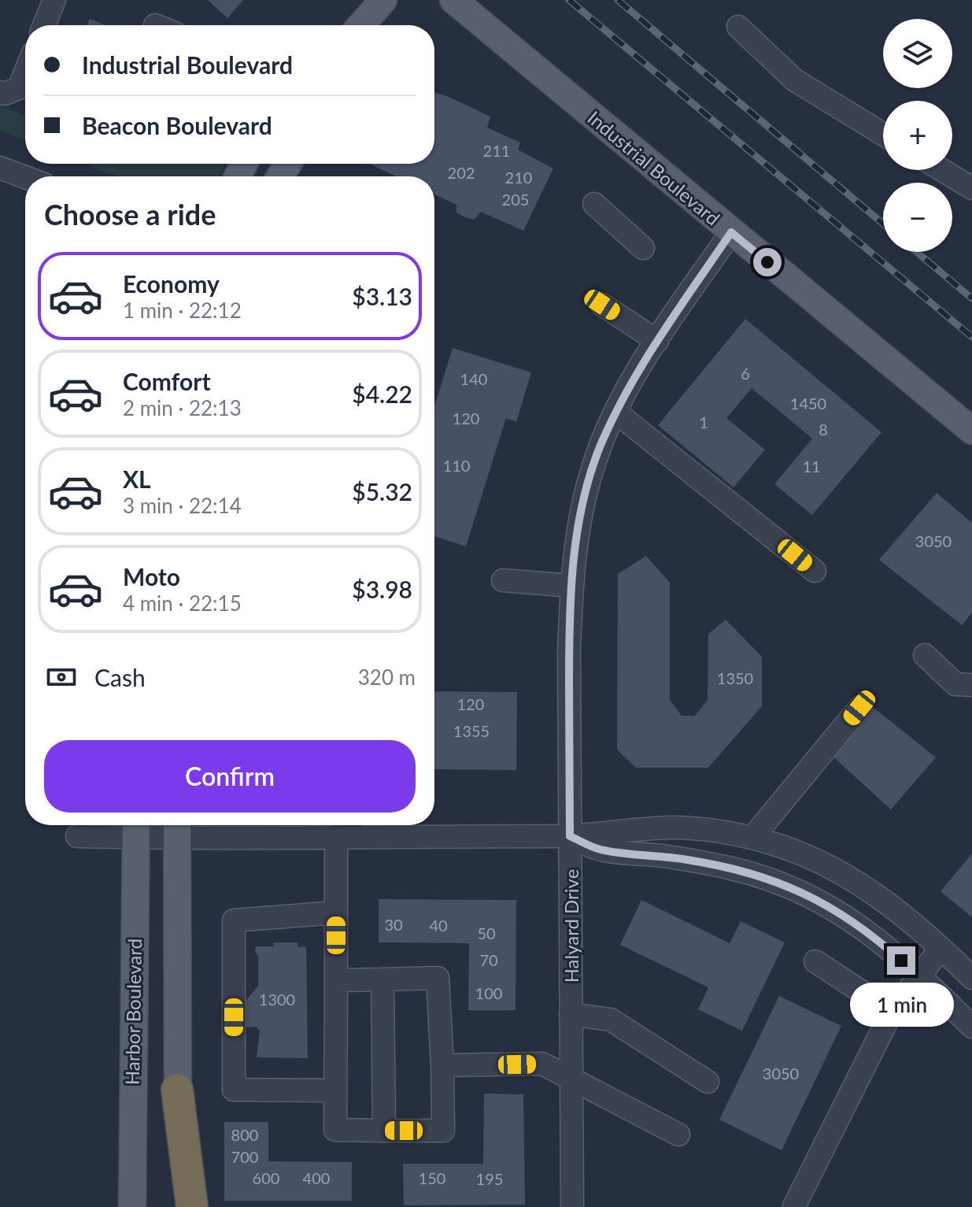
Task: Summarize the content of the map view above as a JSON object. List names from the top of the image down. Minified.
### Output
{"streets":{"main road":["Industrial Boulevard","Harbor Boulevard"],"street":["Halyard Drive"]},"crossings":[["Industrial Boulevard","Halyard Drive"]],"house_numbers":["211","202","210","205","6","140","1450","120","1","8","110","11","3050","1350","120","1355","30","40","50","70","100","1300","3050","800","700","600","400","150","195"],"page":{"map_buttons":["+","−"],"banner":["Industrial Boulevard","Beacon Boulevard"],"heading":"Choose a ride","list":[{"name":"Economy","note":"1 min · 22:12","value":"$3.13"},{"name":"Comfort","note":"2 min · 22:13","value":"$4.22"},{"name":"XL","note":"3 min · 22:14","value":"$5.32"},{"name":"Moto","note":"4 min · 22:15","value":"$3.98"}],"pay":["Cash","320 m"],"buttons":"Confirm","bubble":"1 min"}}
